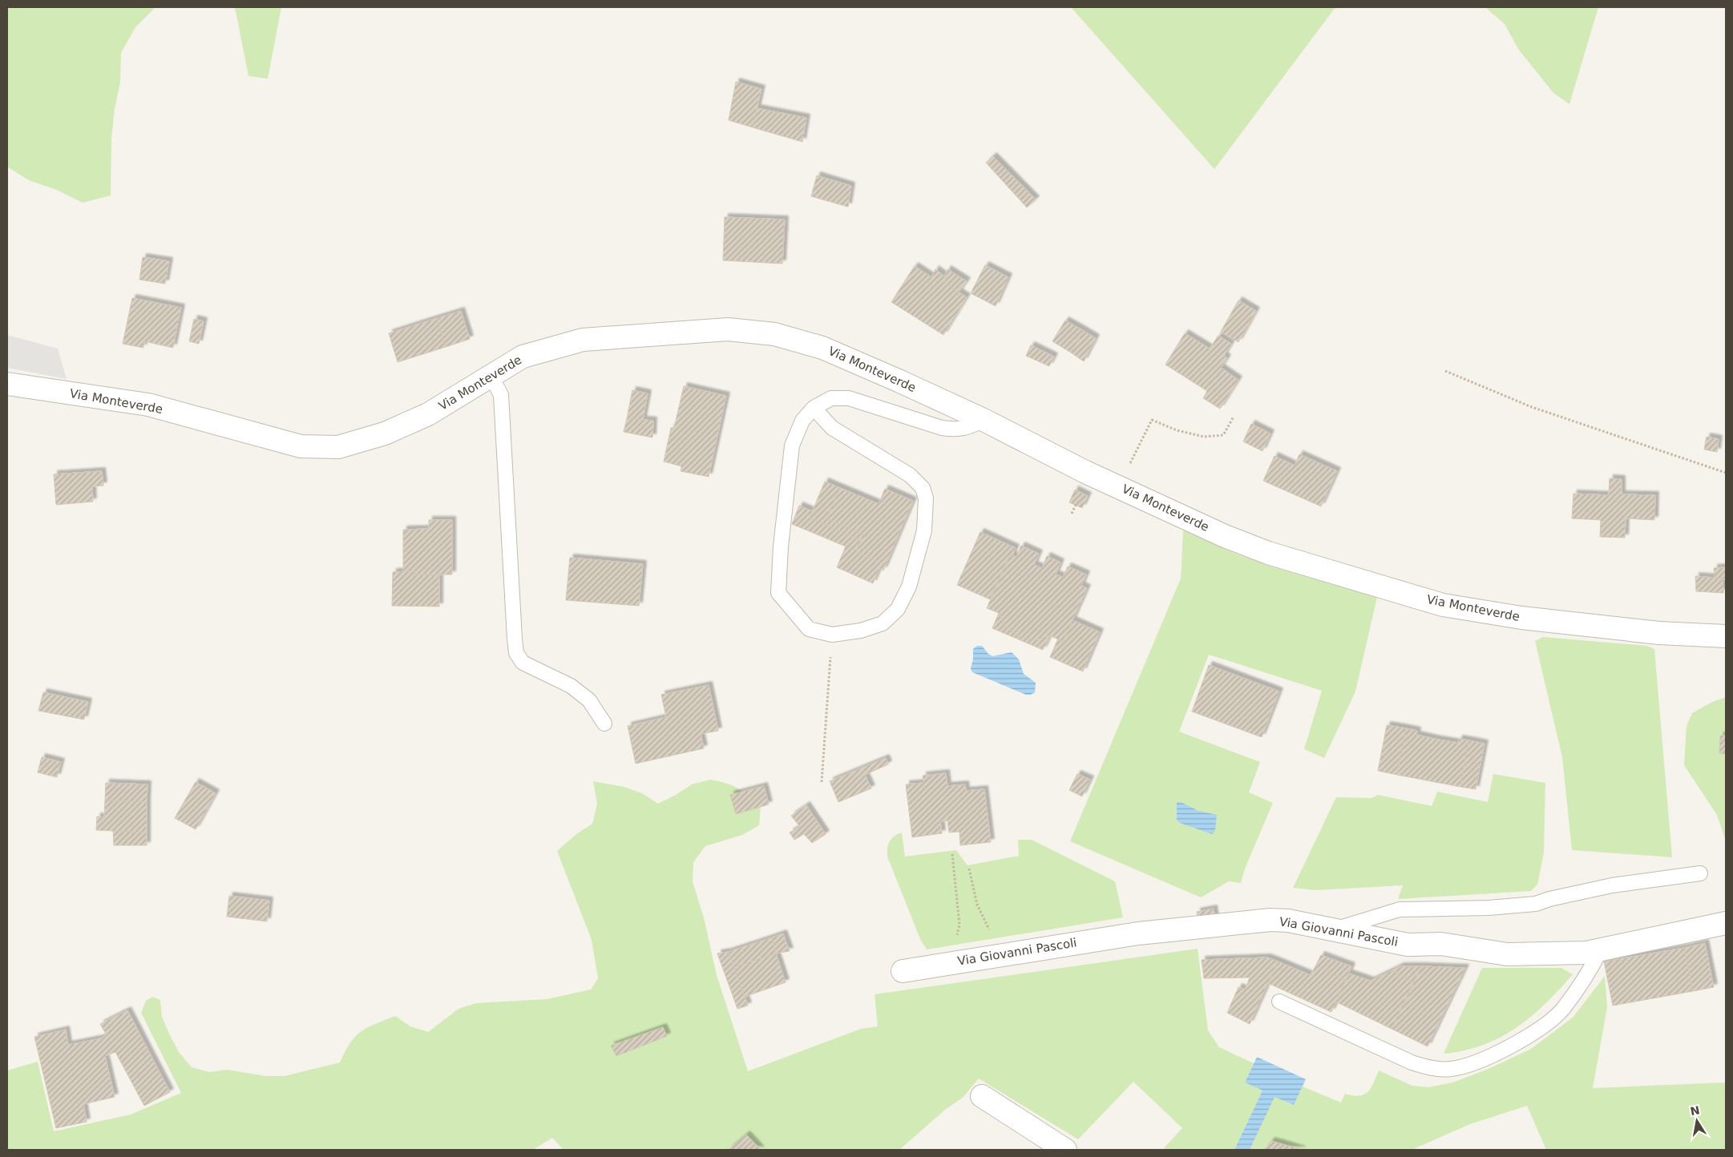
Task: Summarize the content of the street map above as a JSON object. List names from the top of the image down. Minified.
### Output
{"streets":{"street":["Via Monteverde","Via Giovanni Pascoli"]},"north":"top"}
